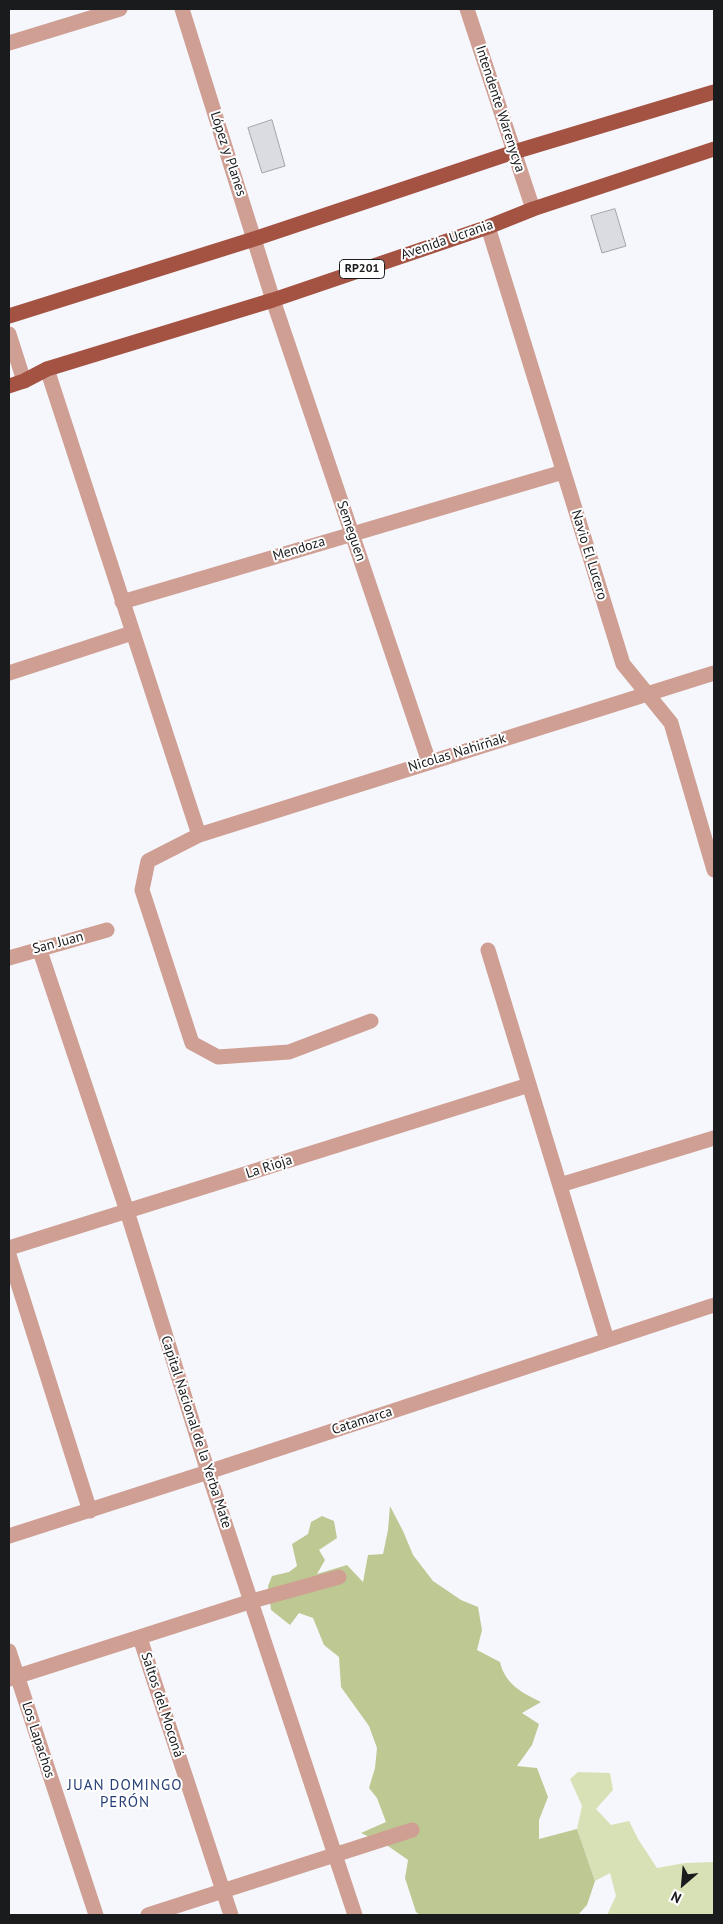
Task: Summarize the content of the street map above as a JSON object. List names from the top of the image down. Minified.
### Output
{"streets":{"main road":["Avenida Ucrania","RP201"],"street":["Intendente Warenycya","López y Planes","Semeguen","Mendoza","Navio El Lucero","Nicolas Nahirñak","San Juan","La Rioja","Catamarca","Capital Nacional de la Yerba Mate","Saltos del Moconá","Los Lapachos"]},"crossings":[["Intendente Warenycya","Avenida Ucrania"],["López y Planes","Avenida Ucrania"],["López y Planes","Semeguen"],["Avenida Ucrania","Semeguen"],["Avenida Ucrania","Navio El Lucero"],["Semeguen","Mendoza"],["Semeguen","Nicolas Nahirñak"],["Mendoza","Navio El Lucero"],["Navio El Lucero","Nicolas Nahirñak"],["San Juan","Capital Nacional de la Yerba Mate"],["La Rioja","Capital Nacional de la Yerba Mate"],["Catamarca","Capital Nacional de la Yerba Mate"]],"districts":["JUAN DOMINGO PERÓN"],"north":"bottom left"}
